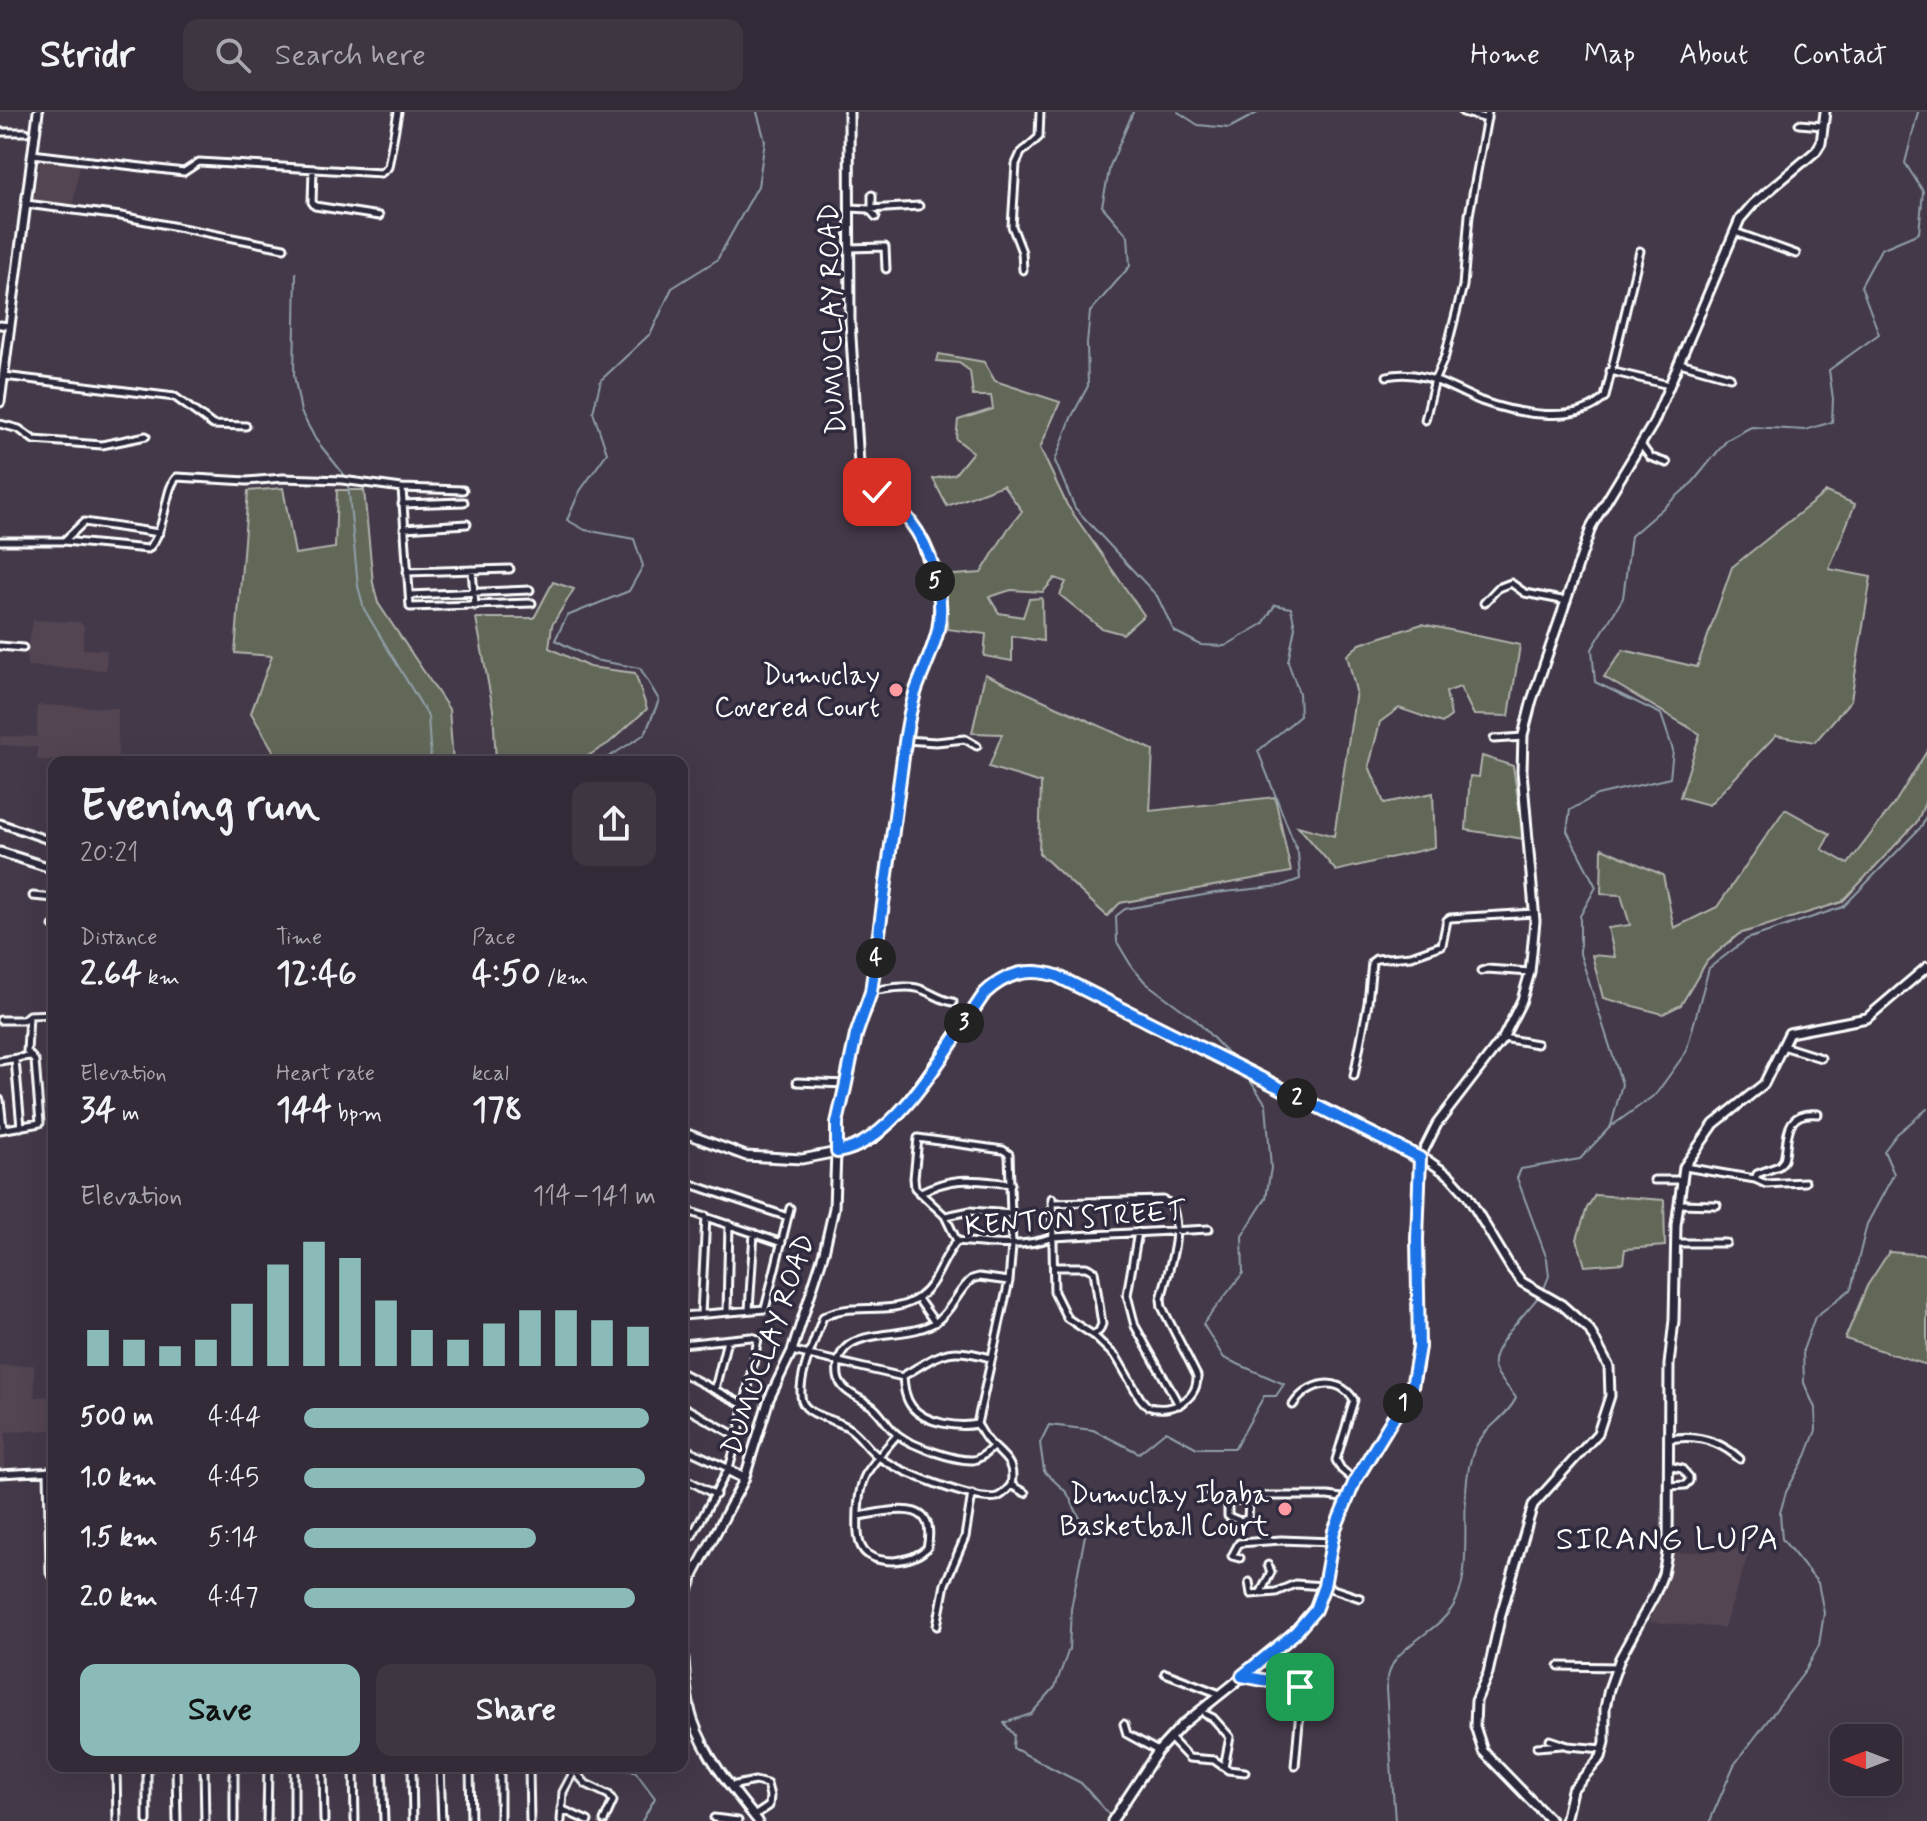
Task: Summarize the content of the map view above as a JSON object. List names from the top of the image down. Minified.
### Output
{"streets":{"street":["DUMUCLAY ROAD","KENTON STREET"]},"districts":["SIRANG LUPA"],"places":["Dumuclay Covered Court","Dumuclay Ibaba Basketball Court"],"north":"left","page":{"header":"Stridr","search":"Search here","nav":["Home","Map","About","Contact"],"pins":["5","4","3","2","1"],"heading":["Evening run","20:21"],"stats":[["Distance","2.64 km"],["Time","12:46"],["Pace","4:50 /km"],["Elevation","34 m"],["Heart rate","144 bpm"],["kcal","178"]],"chart":["Elevation","114–141 m"],"list":[{"name":"500 m","note":"4:44"},{"name":"1.0 km","note":"4:45"},{"name":"1.5 km","note":"5:14"},{"name":"2.0 km","note":"4:47"}],"buttons":["Save","Share"]}}
